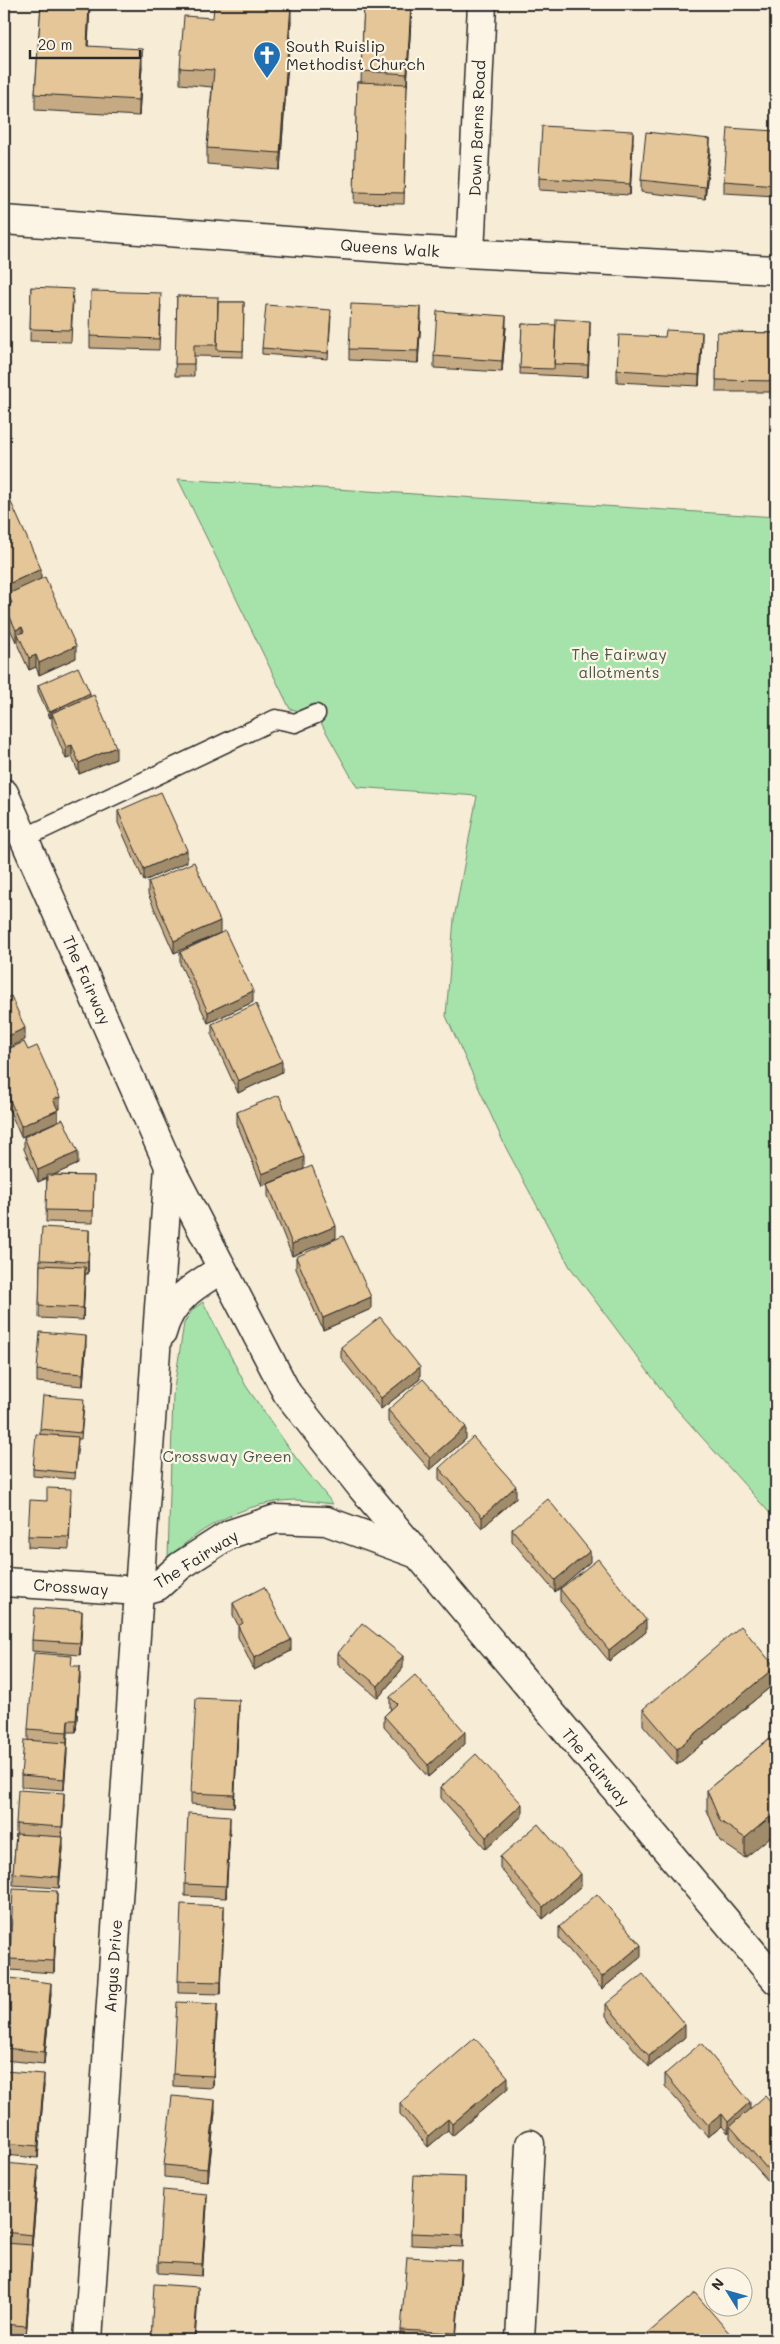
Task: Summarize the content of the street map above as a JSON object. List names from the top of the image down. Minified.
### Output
{"streets":{"street":["Down Barns Road","Queens Walk","The Fairway","Crossway","Angus Drive"]},"crossings":[["Down Barns Road","Queens Walk"],["The Fairway","Crossway"],["The Fairway","Angus Drive"],["Crossway","Angus Drive"]],"parks":["The Fairway allotments","Crossway Green"],"places":{"church":["South Ruislip Methodist Church"]},"scale_bar":"20 m","north":"top left"}
